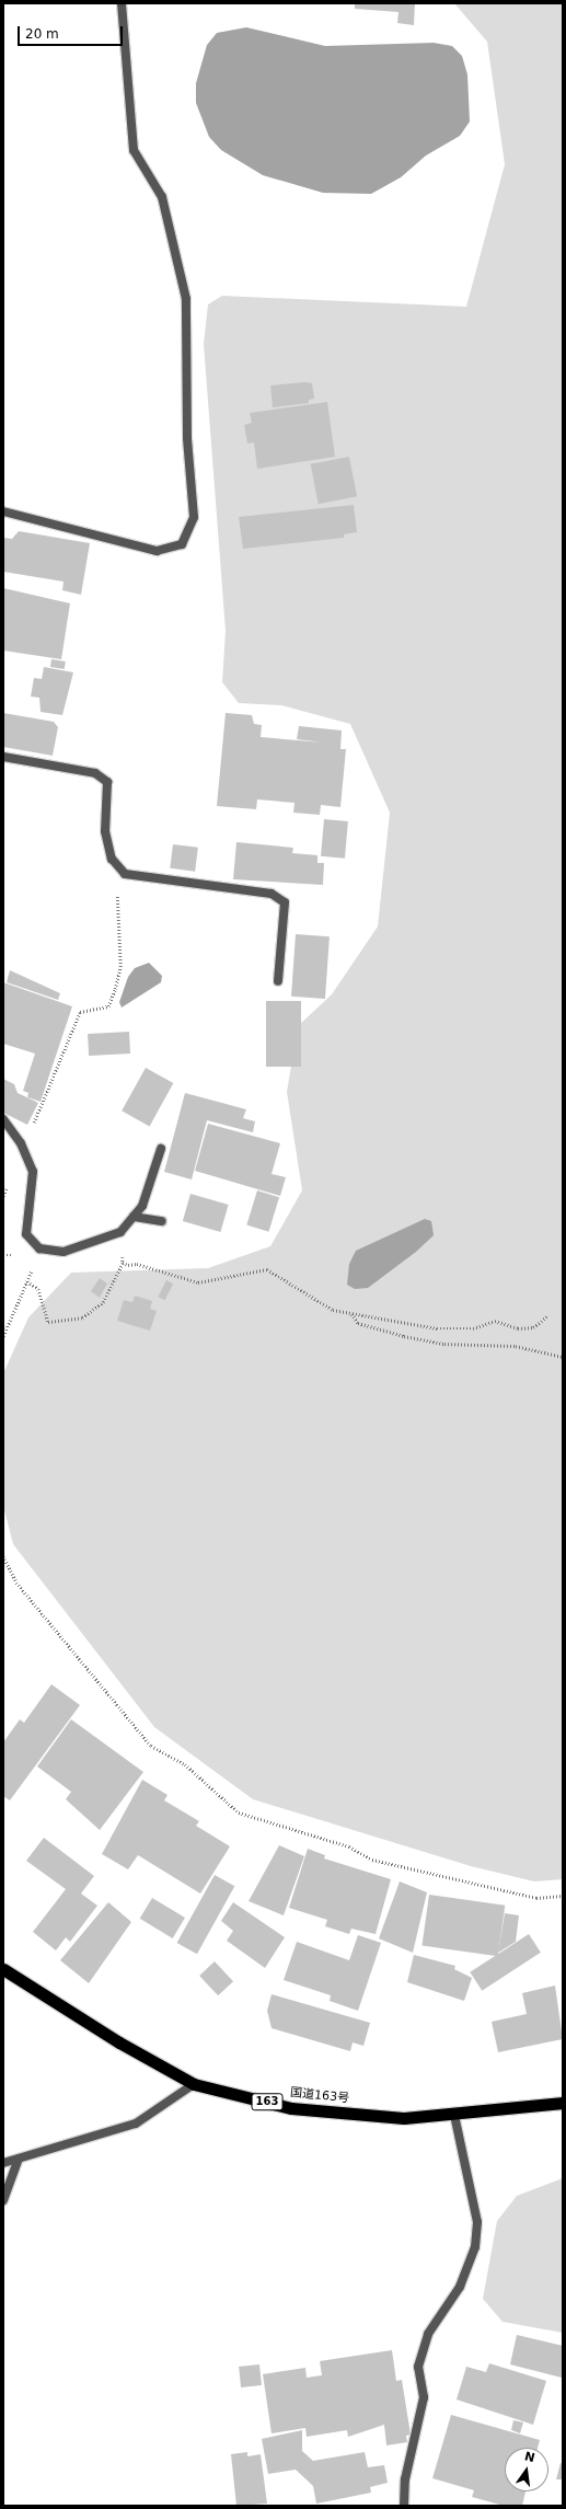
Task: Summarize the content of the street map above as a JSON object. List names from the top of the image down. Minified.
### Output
{"streets":{"highway":["国道163号","163"]},"scale_bar":"20 m","north":"top"}
